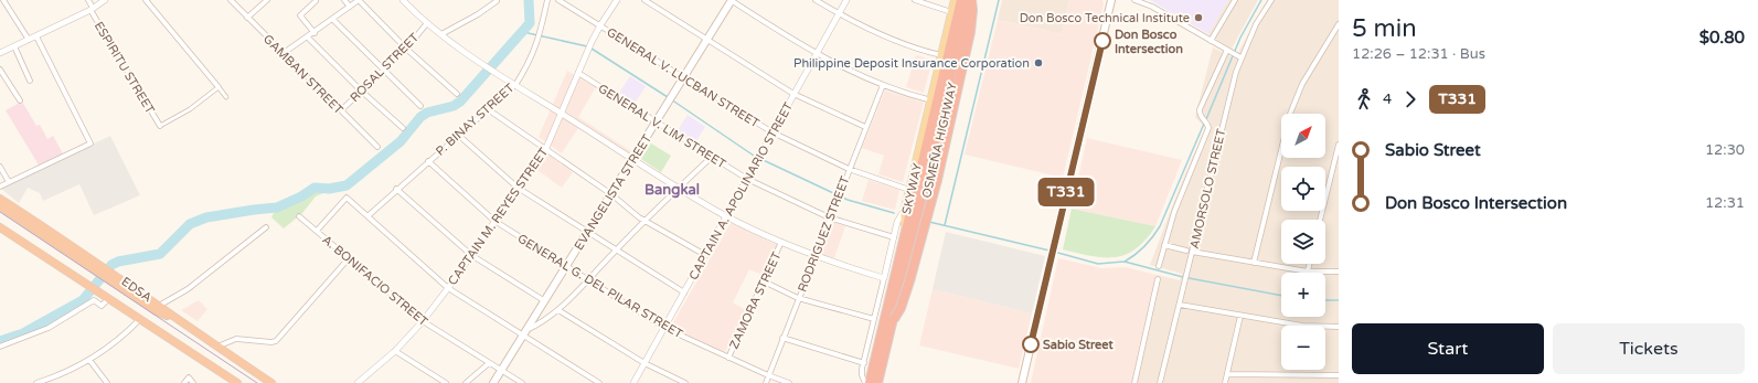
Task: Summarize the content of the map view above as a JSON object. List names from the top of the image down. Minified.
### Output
{"streets":{"highway":["SKYWAY","EDSA"],"main road":["OSMEÑA HIGHWAY","EVANGELISTA STREET"],"street":["ESPIRITU STREET","ROSAL STREET","GAMBAN STREET","GENERAL V. LUCBAN STREET","P. BINAY STREET","GENERAL V. LIM STREET","AMORSOLO STREET","CAPTAIN A. APOLINARIO STREET","CAPTAIN M. REYES STREET","RODRIGUEZ STREET","A. BONIFACIO STREET","GENERAL G. DEL PILAR STREET","ZAMORA STREET"]},"crossings":[["ROSAL STREET","GAMBAN STREET"],["GENERAL V. LUCBAN STREET","OSMEÑA HIGHWAY"],["GENERAL V. LUCBAN STREET","CAPTAIN A. APOLINARIO STREET"],["GENERAL V. LUCBAN STREET","EVANGELISTA STREET"],["GENERAL V. LUCBAN STREET","CAPTAIN M. REYES STREET"],["GENERAL V. LUCBAN STREET","RODRIGUEZ STREET"],["P. BINAY STREET","GENERAL G. DEL PILAR STREET"],["GENERAL V. LIM STREET","OSMEÑA HIGHWAY"],["GENERAL V. LIM STREET","CAPTAIN A. APOLINARIO STREET"],["GENERAL V. LIM STREET","EVANGELISTA STREET"],["GENERAL V. LIM STREET","CAPTAIN M. REYES STREET"],["GENERAL V. LIM STREET","RODRIGUEZ STREET"],["OSMEÑA HIGHWAY","SKYWAY"],["CAPTAIN A. APOLINARIO STREET","GENERAL G. DEL PILAR STREET"],["EVANGELISTA STREET","A. BONIFACIO STREET"],["EVANGELISTA STREET","GENERAL G. DEL PILAR STREET"],["CAPTAIN M. REYES STREET","A. BONIFACIO STREET"],["CAPTAIN M. REYES STREET","GENERAL G. DEL PILAR STREET"],["RODRIGUEZ STREET","GENERAL G. DEL PILAR STREET"],["GENERAL G. DEL PILAR STREET","ZAMORA STREET"]],"districts":["Bangkal"],"places":["Don Bosco Technical Institute","Don Bosco Intersection","Philippine Deposit Insurance Corporation","Sabio Street"],"lines":["bus line T331"],"north":"top right","page":{"on_map":"T331","heading":["5 min","12:26 – 12:31 · Bus","$0.80"],"legs":["4","T331"],"map_buttons":["+","−"],"list":[{"name":"Sabio Street","value":"12:30"},{"name":"Don Bosco Intersection","value":"12:31"}],"buttons":["Start","Tickets"]}}
